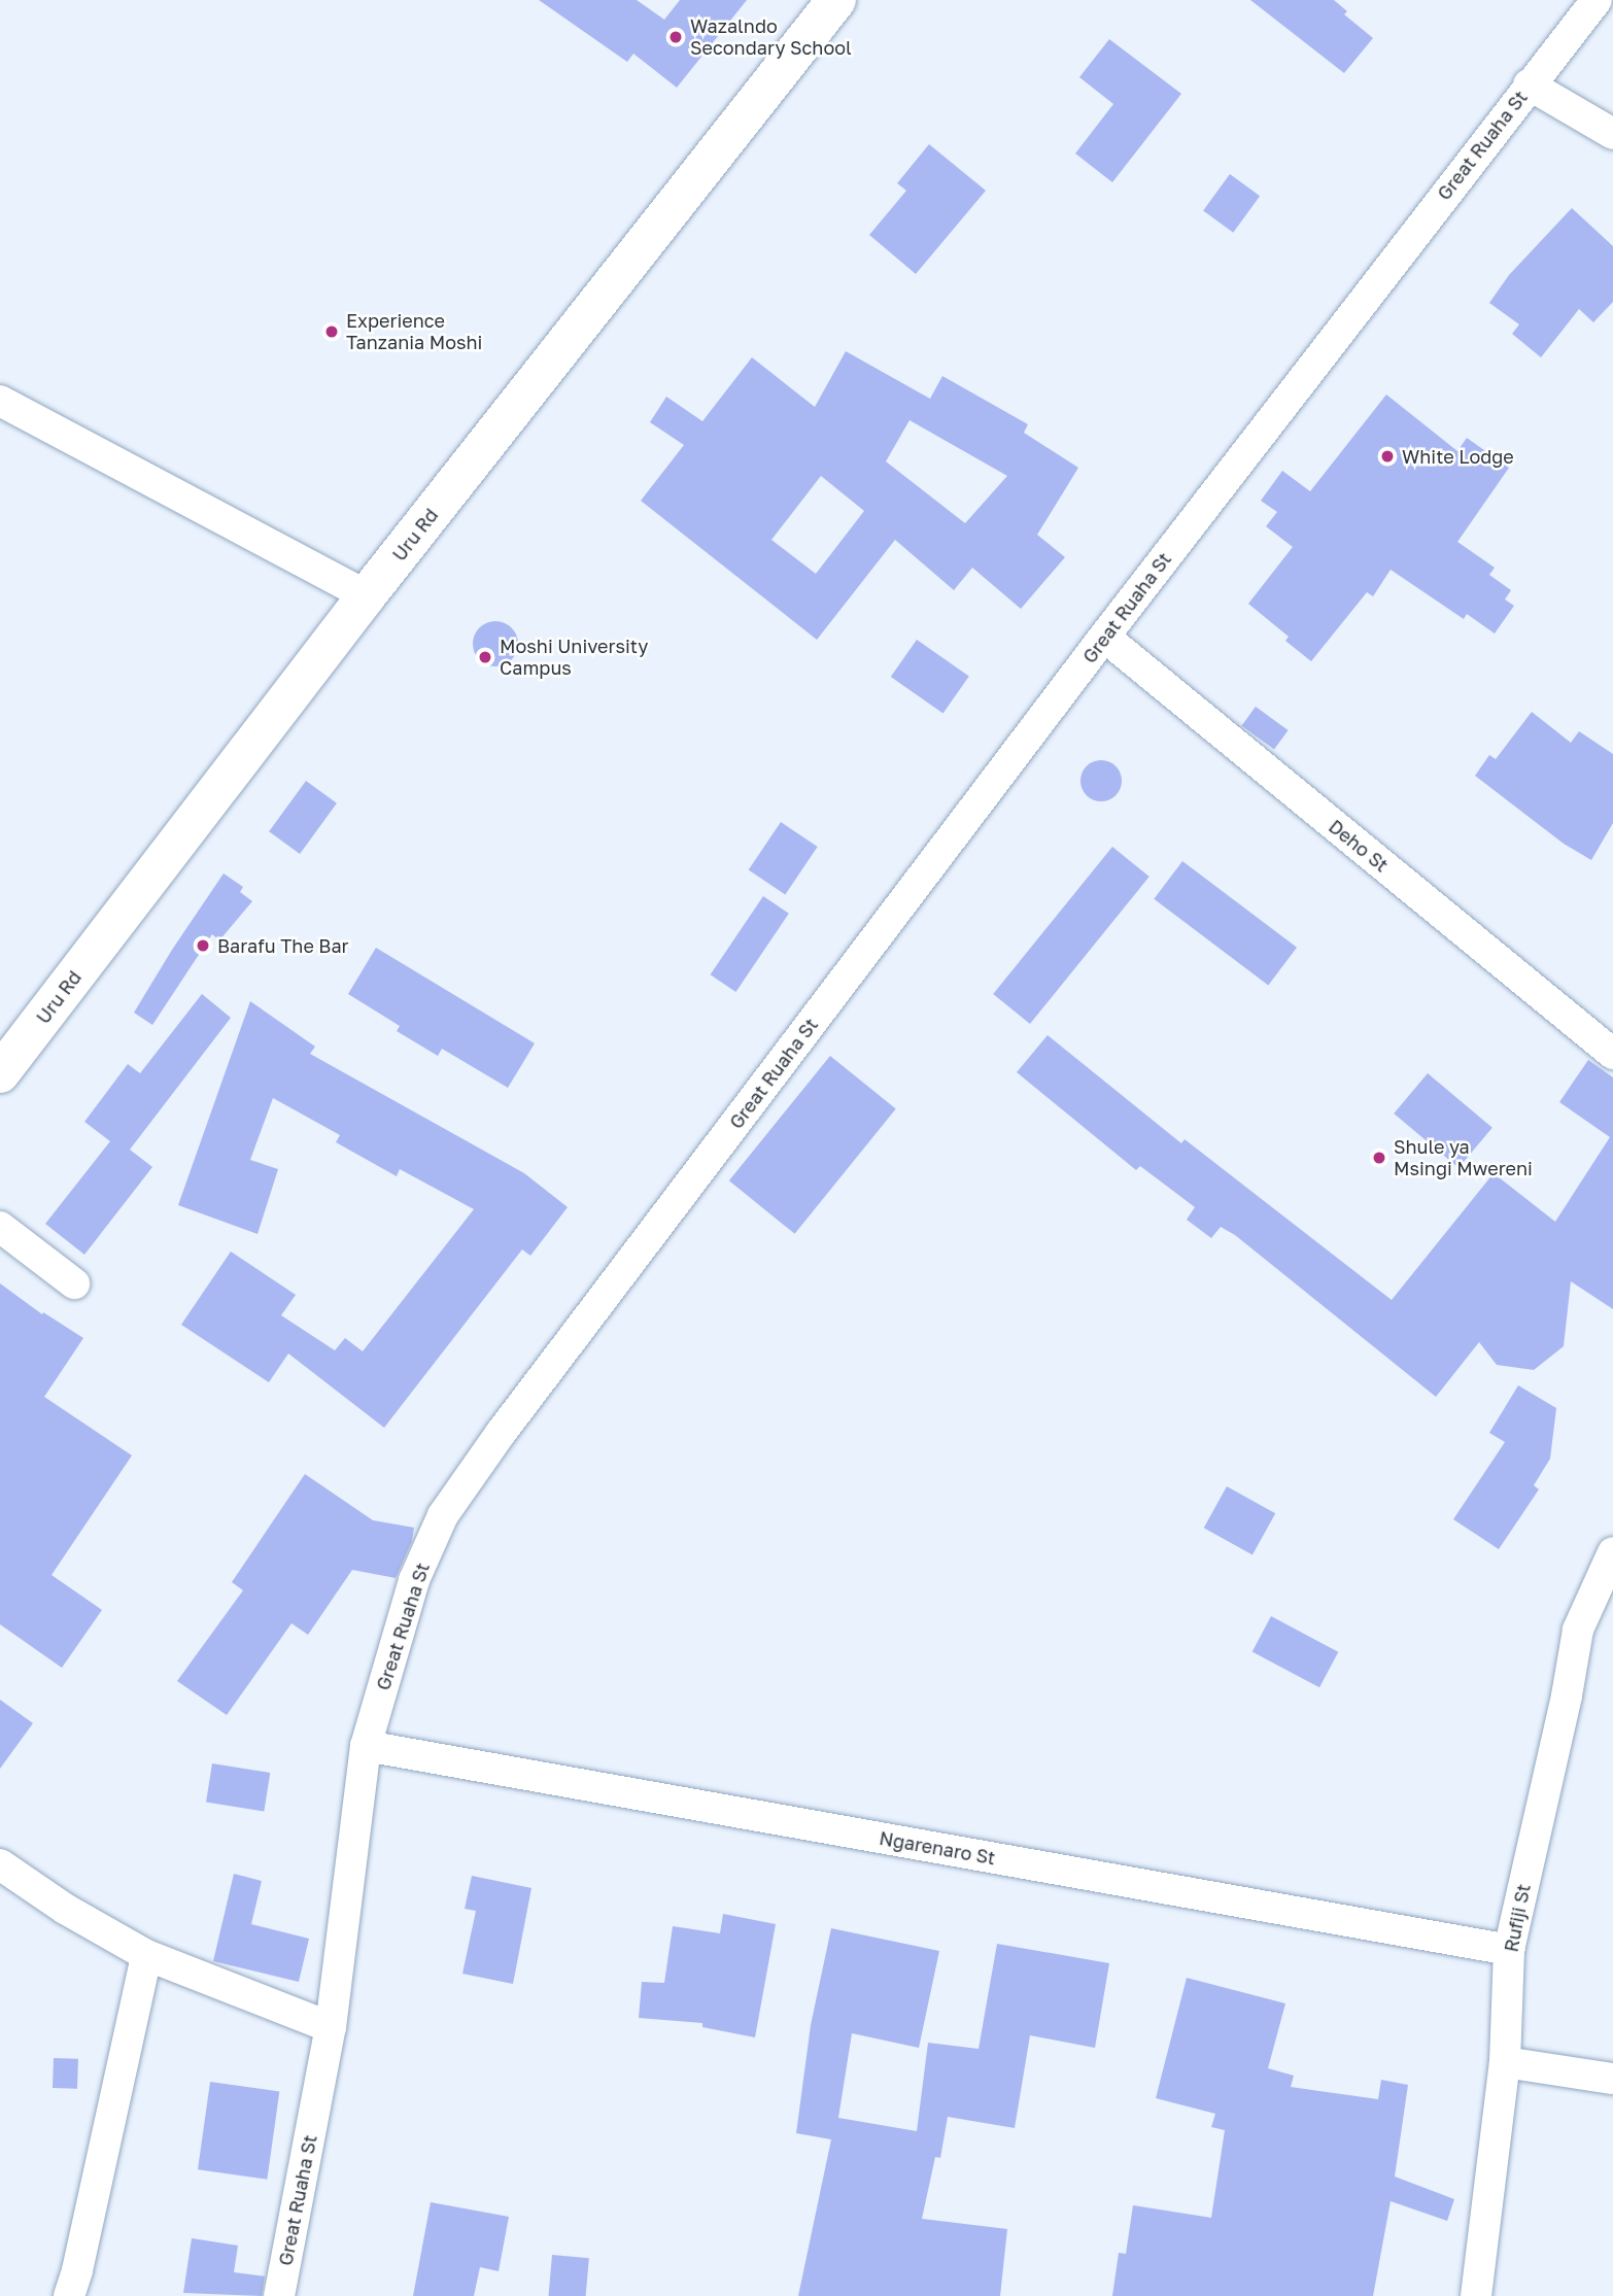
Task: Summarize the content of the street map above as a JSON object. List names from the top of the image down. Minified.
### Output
{"streets":{"street":["Great Ruaha St","Uru Rd","Deho St","Ngarenaro St","Rufiji St"]},"crossings":[["Great Ruaha St","Deho St"],["Great Ruaha St","Ngarenaro St"],["Ngarenaro St","Rufiji St"]],"places":["Wazalndo Secondary School","Experience Tanzania Moshi","White Lodge","Moshi University Campus","Barafu The Bar","Shule ya Msingi Mwereni"]}
